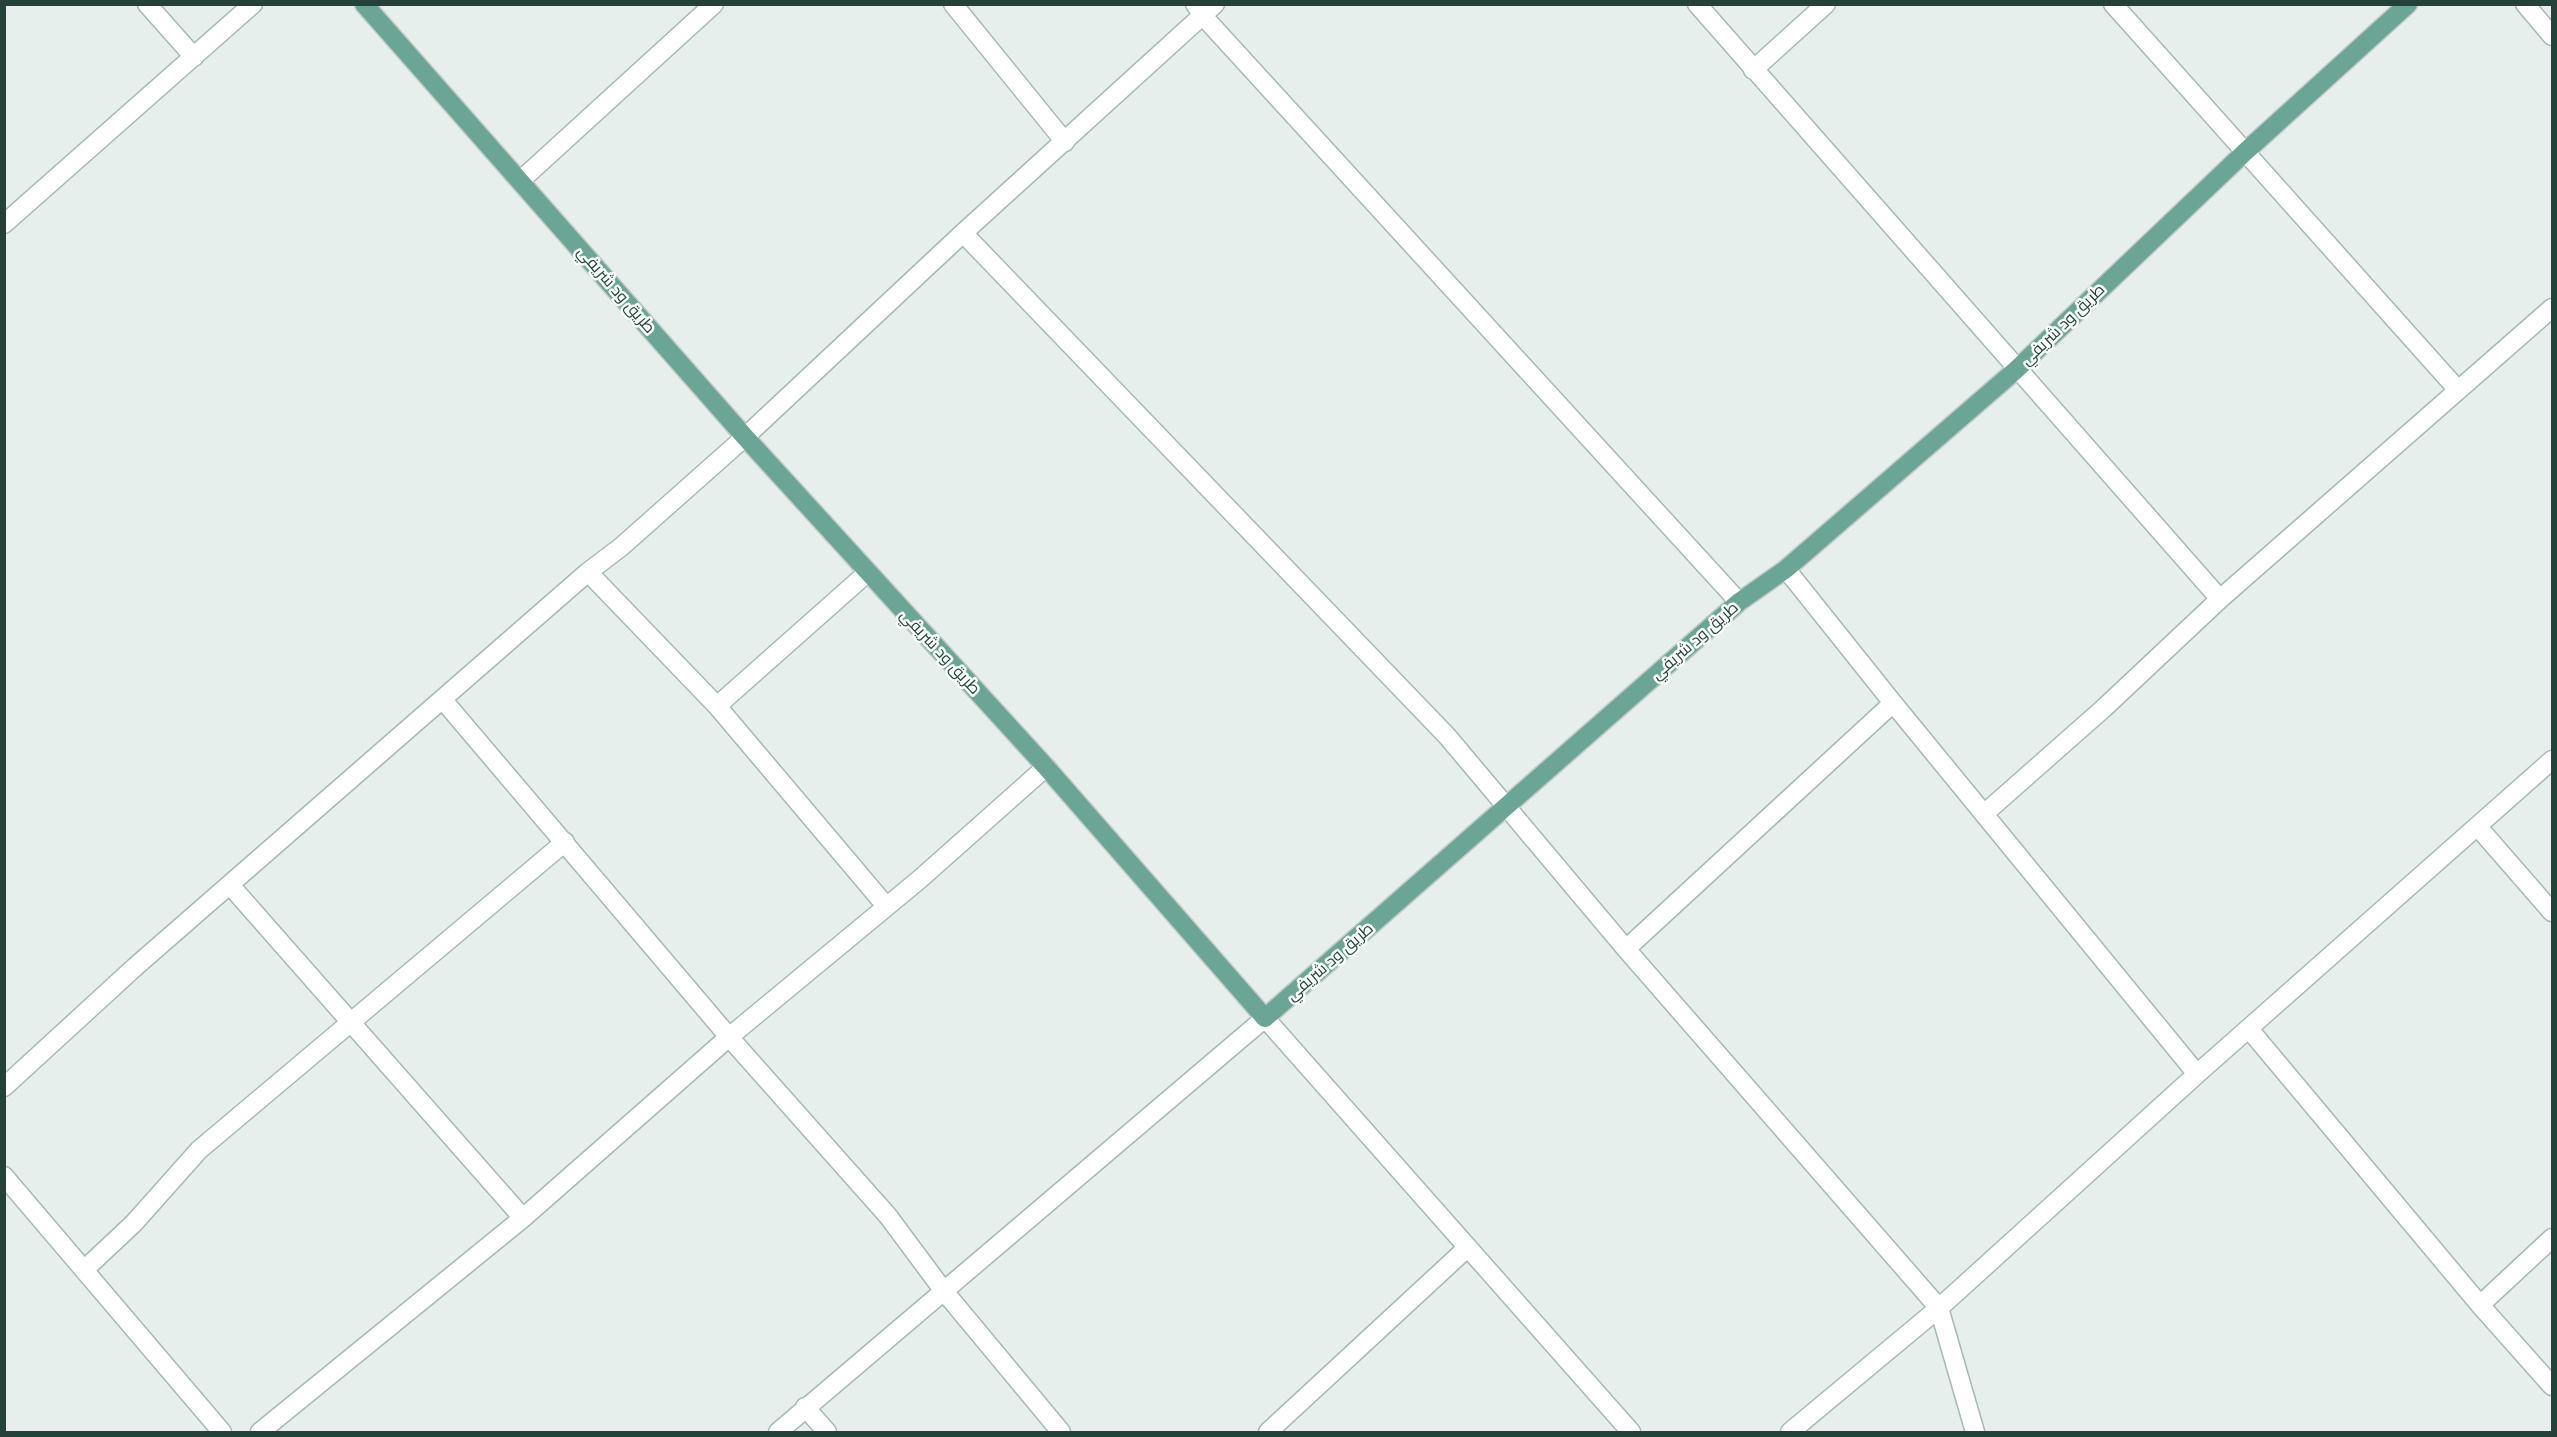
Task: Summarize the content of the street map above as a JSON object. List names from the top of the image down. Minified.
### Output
{"streets":{"main road":["طريق ود شريفي"]}}
